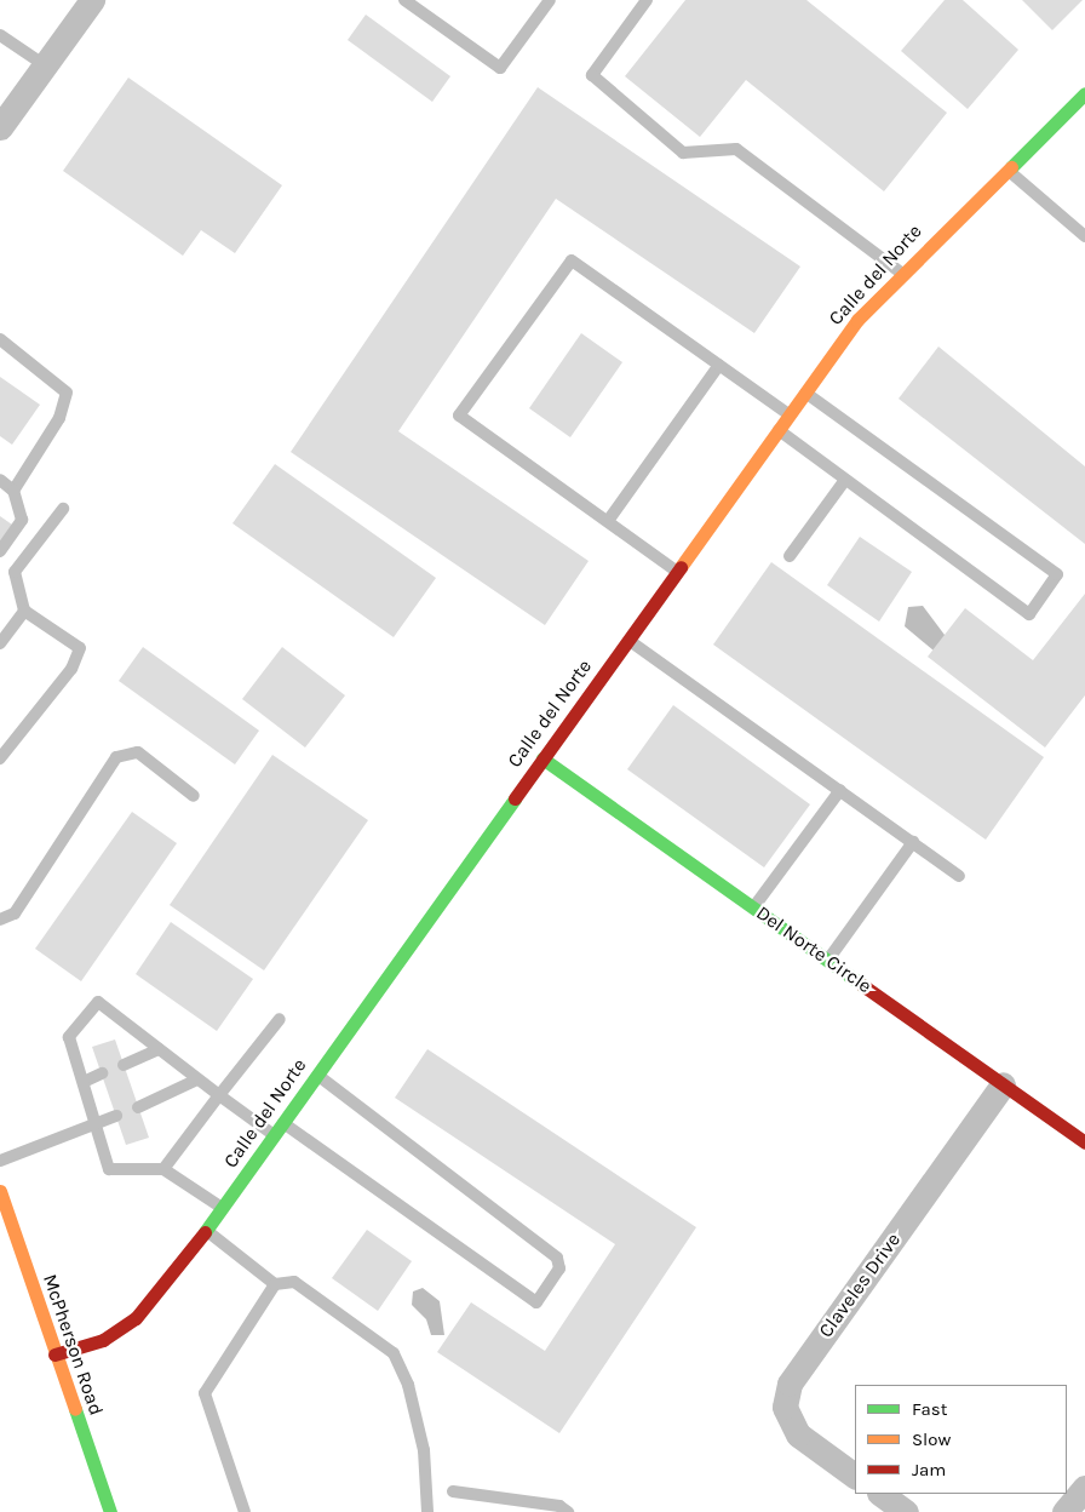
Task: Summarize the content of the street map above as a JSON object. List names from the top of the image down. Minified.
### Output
{"streets":{"street":["Calle del Norte","Del Norte Circle","Claveles Drive","McPherson Road"]},"crossings":[["Calle del Norte","Del Norte Circle"],["Calle del Norte","McPherson Road"],["Del Norte Circle","Claveles Drive"]],"legend":["Fast","Slow","Jam"]}
